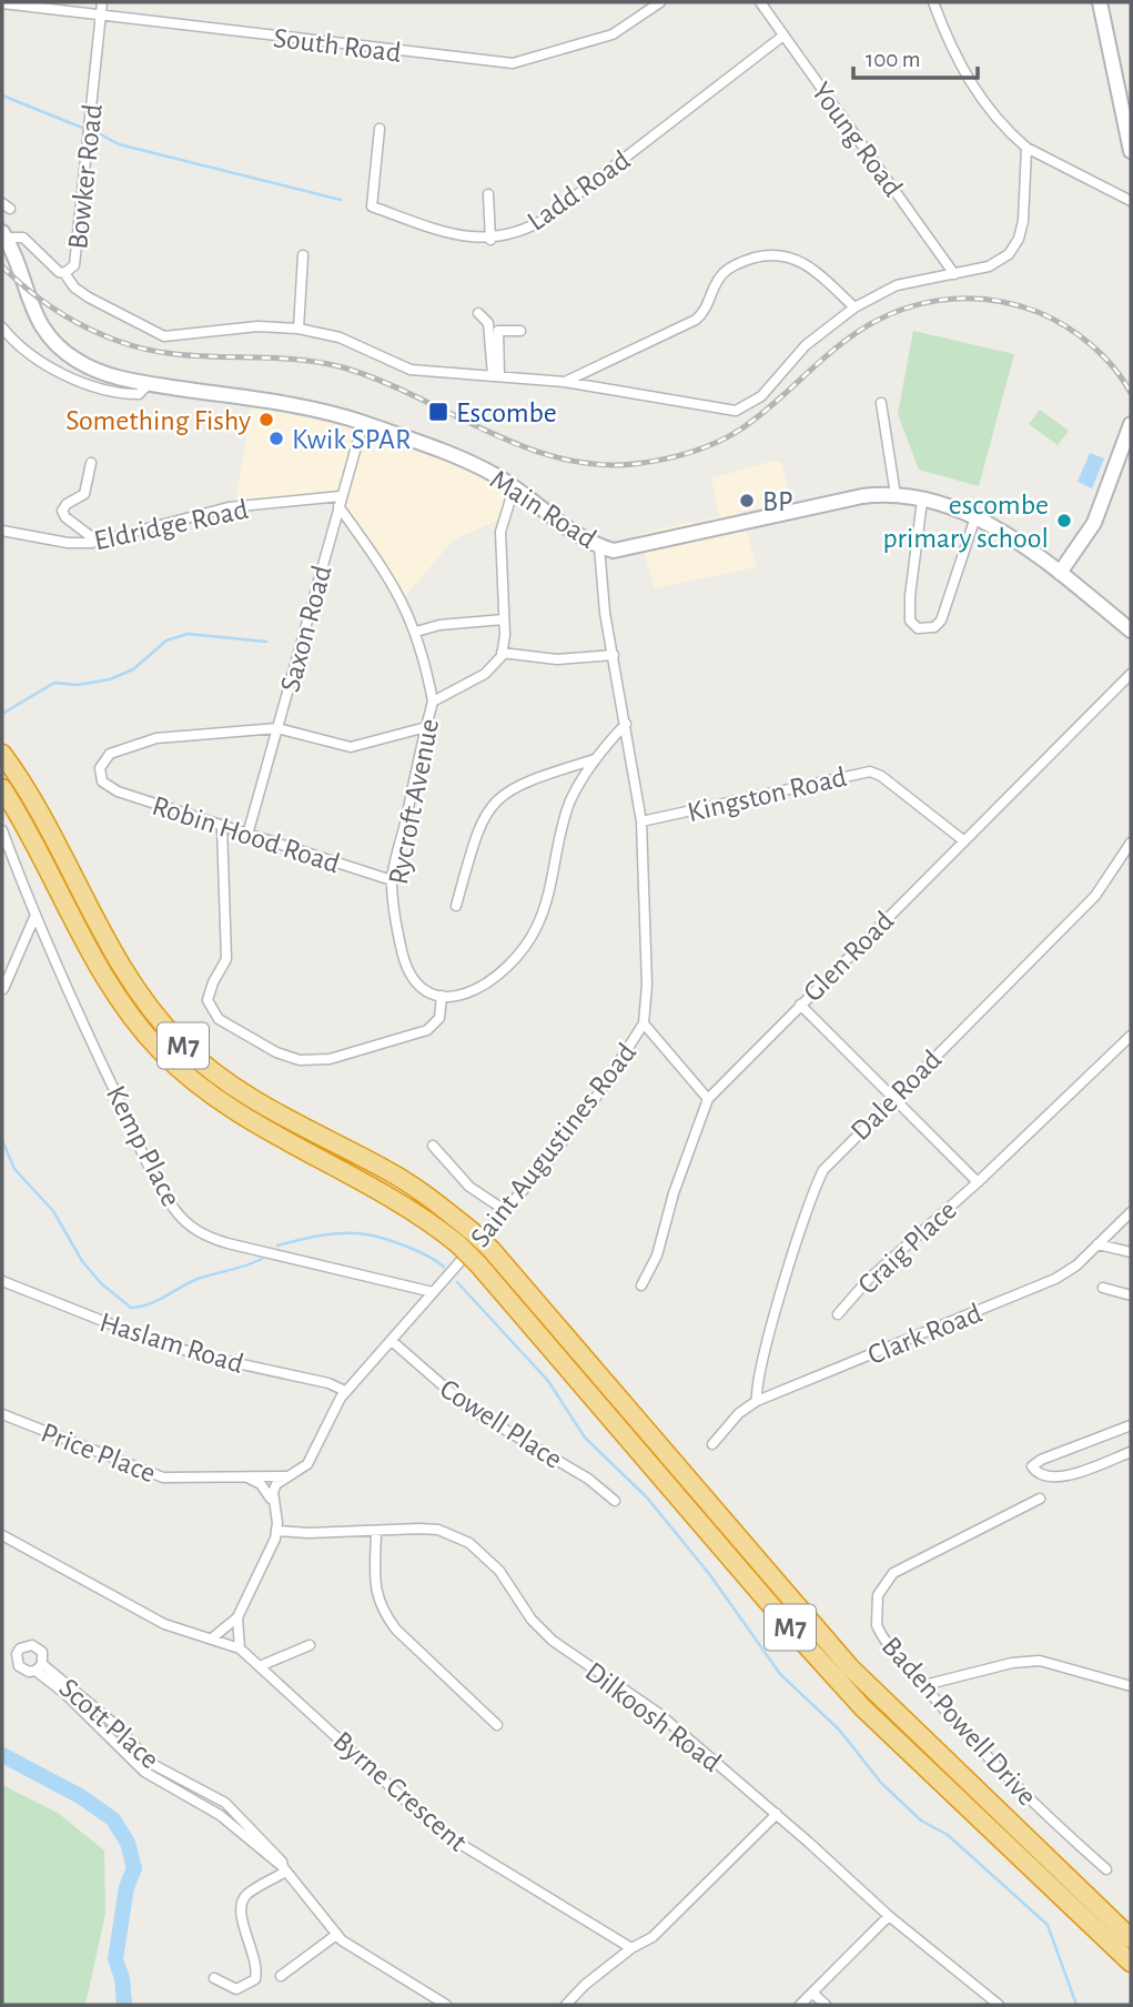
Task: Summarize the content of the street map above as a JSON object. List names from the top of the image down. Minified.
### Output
{"streets":{"highway":["M7"],"main road":["Main Road"],"street":["South Road","Young Road","Bowker Road","Ladd Road","Eldridge Road","Saxon Road","Kingston Road","Rycroft Avenue","Robin Hood Road","Glen Road","Dale Road","Saint Augustines Road","Kemp Place","Craig Place","Clark Road","Haslam Road","Cowell Place","Price Place","Dilkoosh Road","Baden Powell Drive","Scott Place","Byrne Crescent"]},"crossings":[["South Road","Bowker Road"],["Young Road","Ladd Road"],["Bowker Road","Main Road"],["Main Road","Saxon Road"],["Main Road","Saint Augustines Road"],["Eldridge Road","Saxon Road"],["Saxon Road","Robin Hood Road"],["Kingston Road","Glen Road"],["Kingston Road","Saint Augustines Road"],["Rycroft Avenue","Robin Hood Road"],["Dale Road","Clark Road"],["Saint Augustines Road","Kemp Place"],["Saint Augustines Road","Haslam Road"],["Saint Augustines Road","Cowell Place"],["Saint Augustines Road","Price Place"]],"places":{"transit":["Escombe"],"other":["Something Fishy","Kwik SPAR","BP","escombe primary school"]},"scale_bar":"100 m"}
